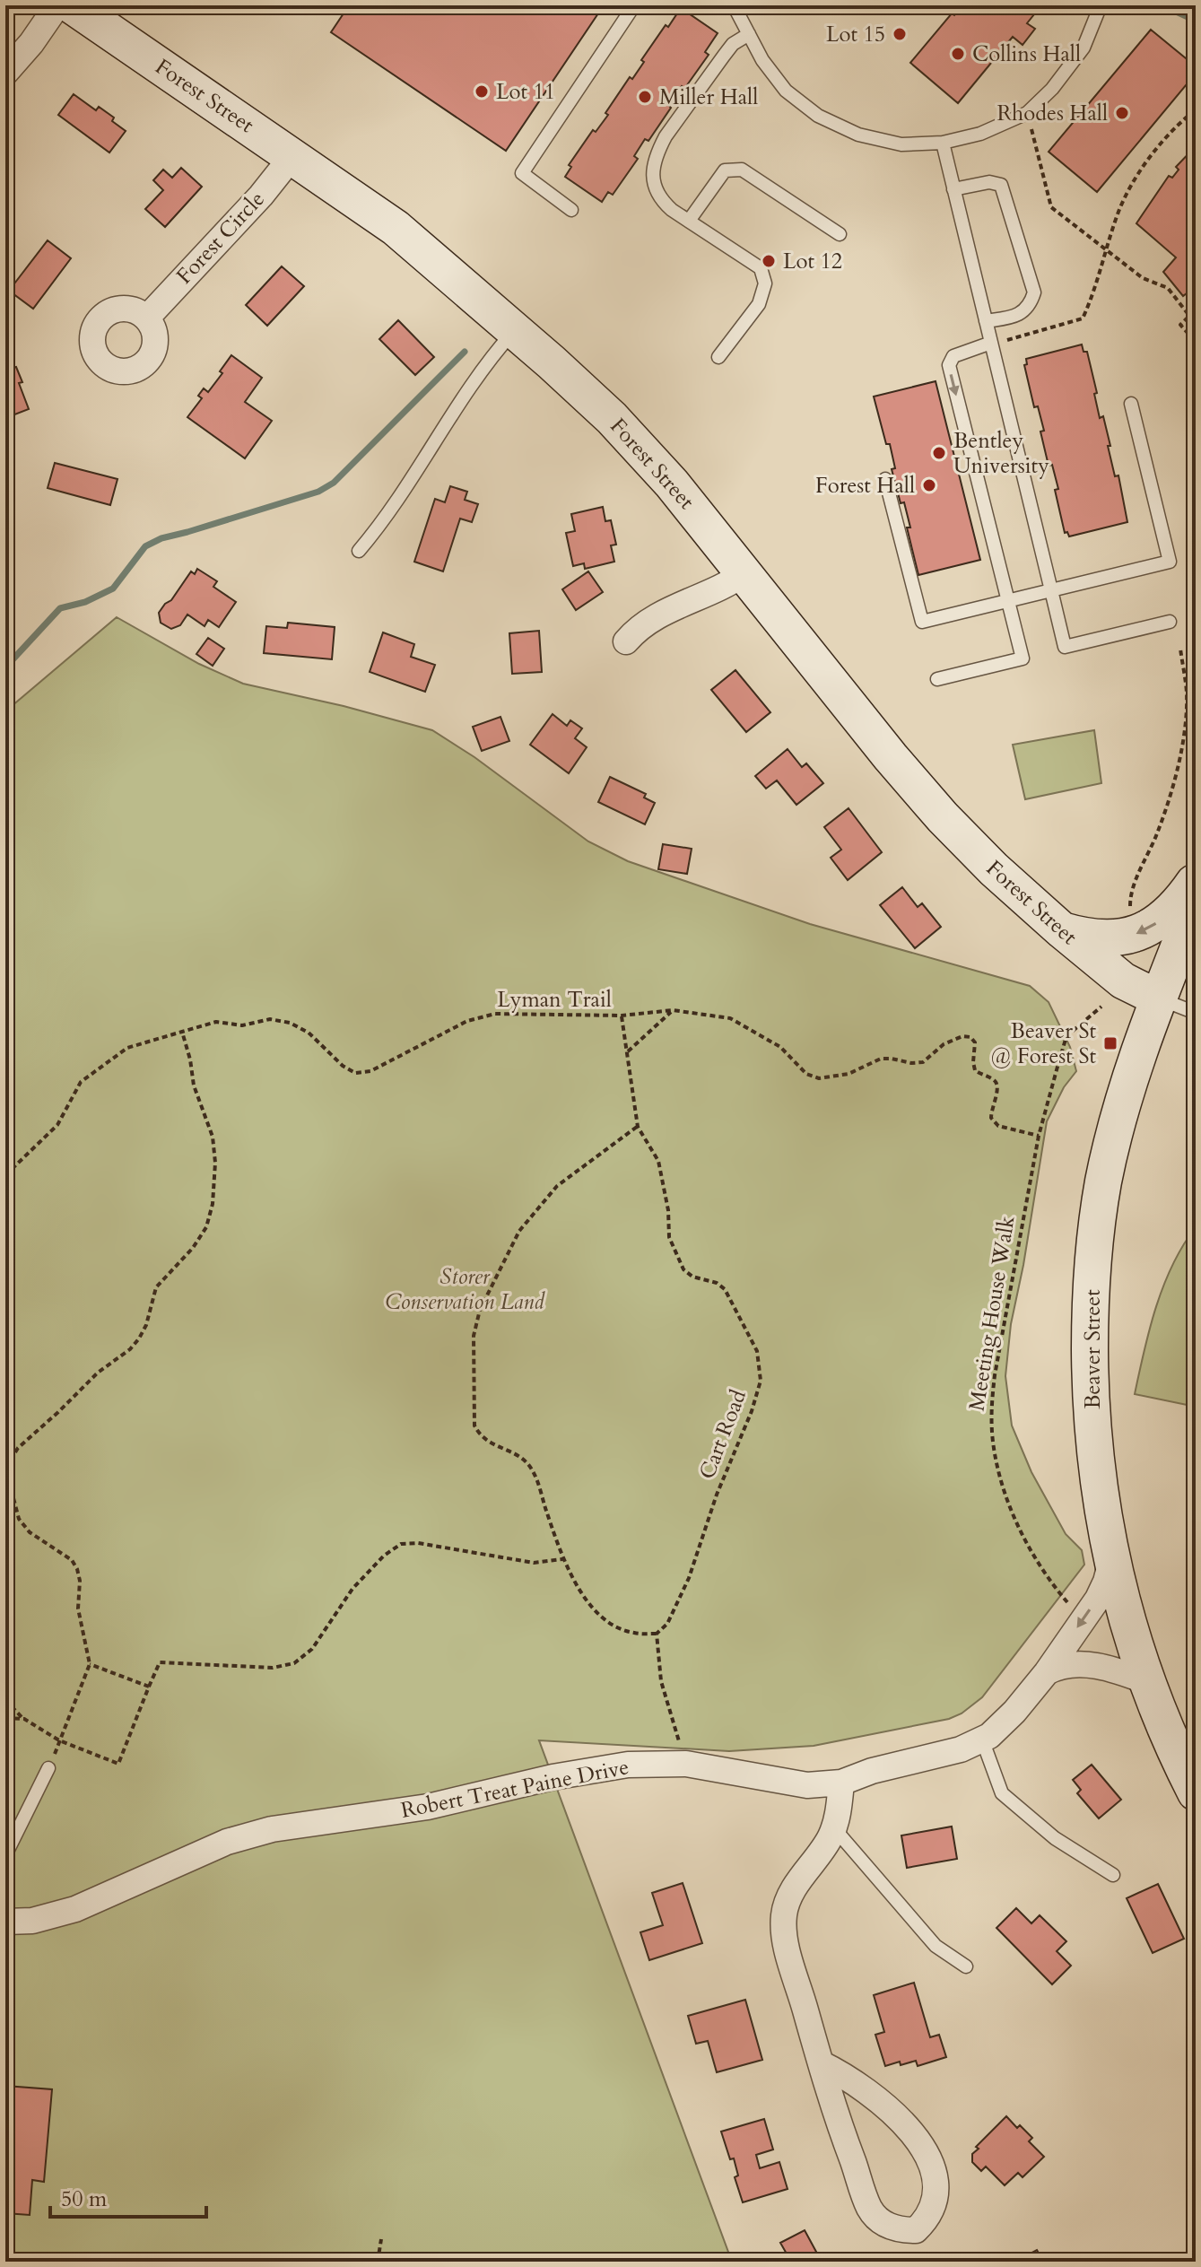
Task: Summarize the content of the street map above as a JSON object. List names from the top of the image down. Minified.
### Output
{"streets":{"street":["Forest Street","Forest Circle","Beaver Street","Robert Treat Paine Drive"],"path":["Lyman Trail","Meeting House Walk","Cart Road"]},"crossings":[["Forest Street","Forest Circle"],["Forest Street","Beaver Street"],["Lyman Trail","Meeting House Walk"],["Lyman Trail","Cart Road"],["Beaver Street","Robert Treat Paine Drive"]],"parks":["Storer Conservation Land"],"places":{"other":["Lot 15","Collins Hall","Lot 11","Miller Hall","Rhodes Hall","Lot 12","Bentley University","Forest Hall"],"transit":["Beaver St @ Forest St"]},"scale_bar":"50 m"}
